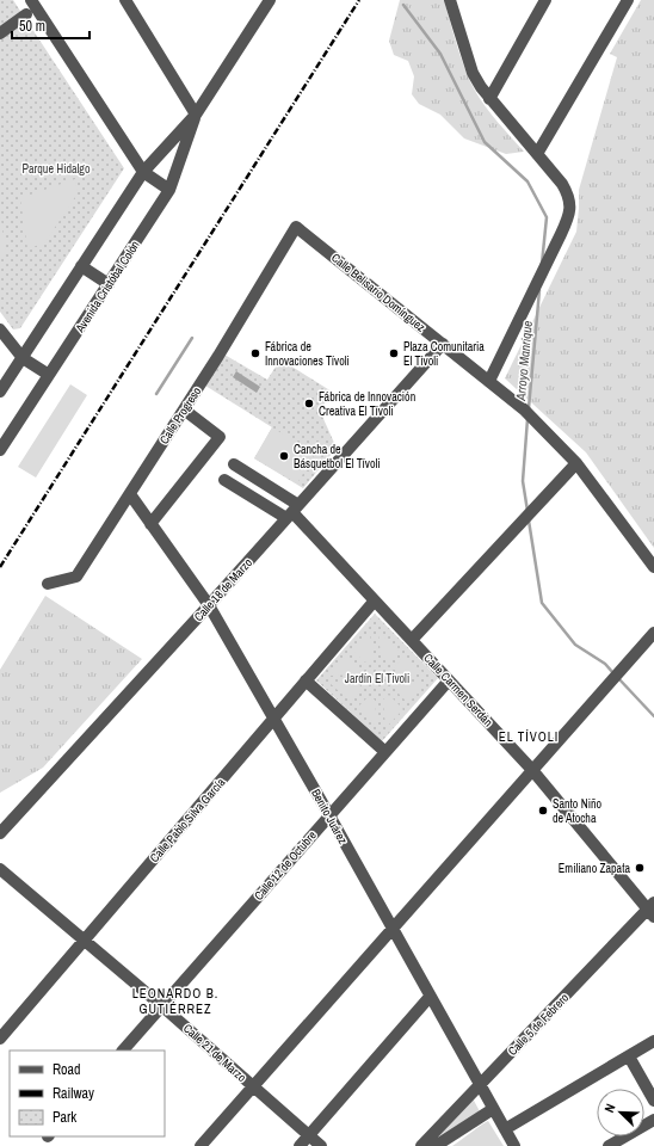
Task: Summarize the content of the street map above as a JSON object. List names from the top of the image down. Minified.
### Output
{"streets":{"street":["Avenida Cristóbal Colón","Calle Belisario Domínguez","Calle Progreso","Calle 18 de Marzo","Calle Carmen Serdán","Benito Juárez","Calle Pablo Silva García","Calle 12 de Octubre","Calle 5 de Febrero","Calle 21 de Marzo"]},"crossings":[["Calle Belisario Domínguez","Calle Progreso"],["Calle Belisario Domínguez","Calle 18 de Marzo"],["Calle Progreso","Benito Juárez"],["Calle 18 de Marzo","Calle Carmen Serdán"],["Calle 18 de Marzo","Benito Juárez"],["Calle Carmen Serdán","Calle Pablo Silva García"],["Calle Carmen Serdán","Calle 12 de Octubre"],["Calle Carmen Serdán","Calle 5 de Febrero"],["Benito Juárez","Calle Pablo Silva García"],["Benito Juárez","Calle 12 de Octubre"],["Benito Juárez","Calle 5 de Febrero"],["Calle Pablo Silva García","Calle 21 de Marzo"],["Calle 12 de Octubre","Calle 21 de Marzo"]],"districts":["EL TÍVOLI","LEONARDO B. GUTIÉRREZ"],"water":["Arroyo Manrique"],"parks":["Parque Hidalgo","Jardín El Tivoli"],"places":["Fábrica de Innovaciones Tívoli","Plaza Comunitaria El Tívoli","Fábrica de Innovación Creativa El Tívoli","Cancha de Básquetbol El Tívoli","Santo Niño de Atocha","Emiliano Zapata"],"legend":["Road","Railway","Park"],"scale_bar":"50 m","north":"top left"}
